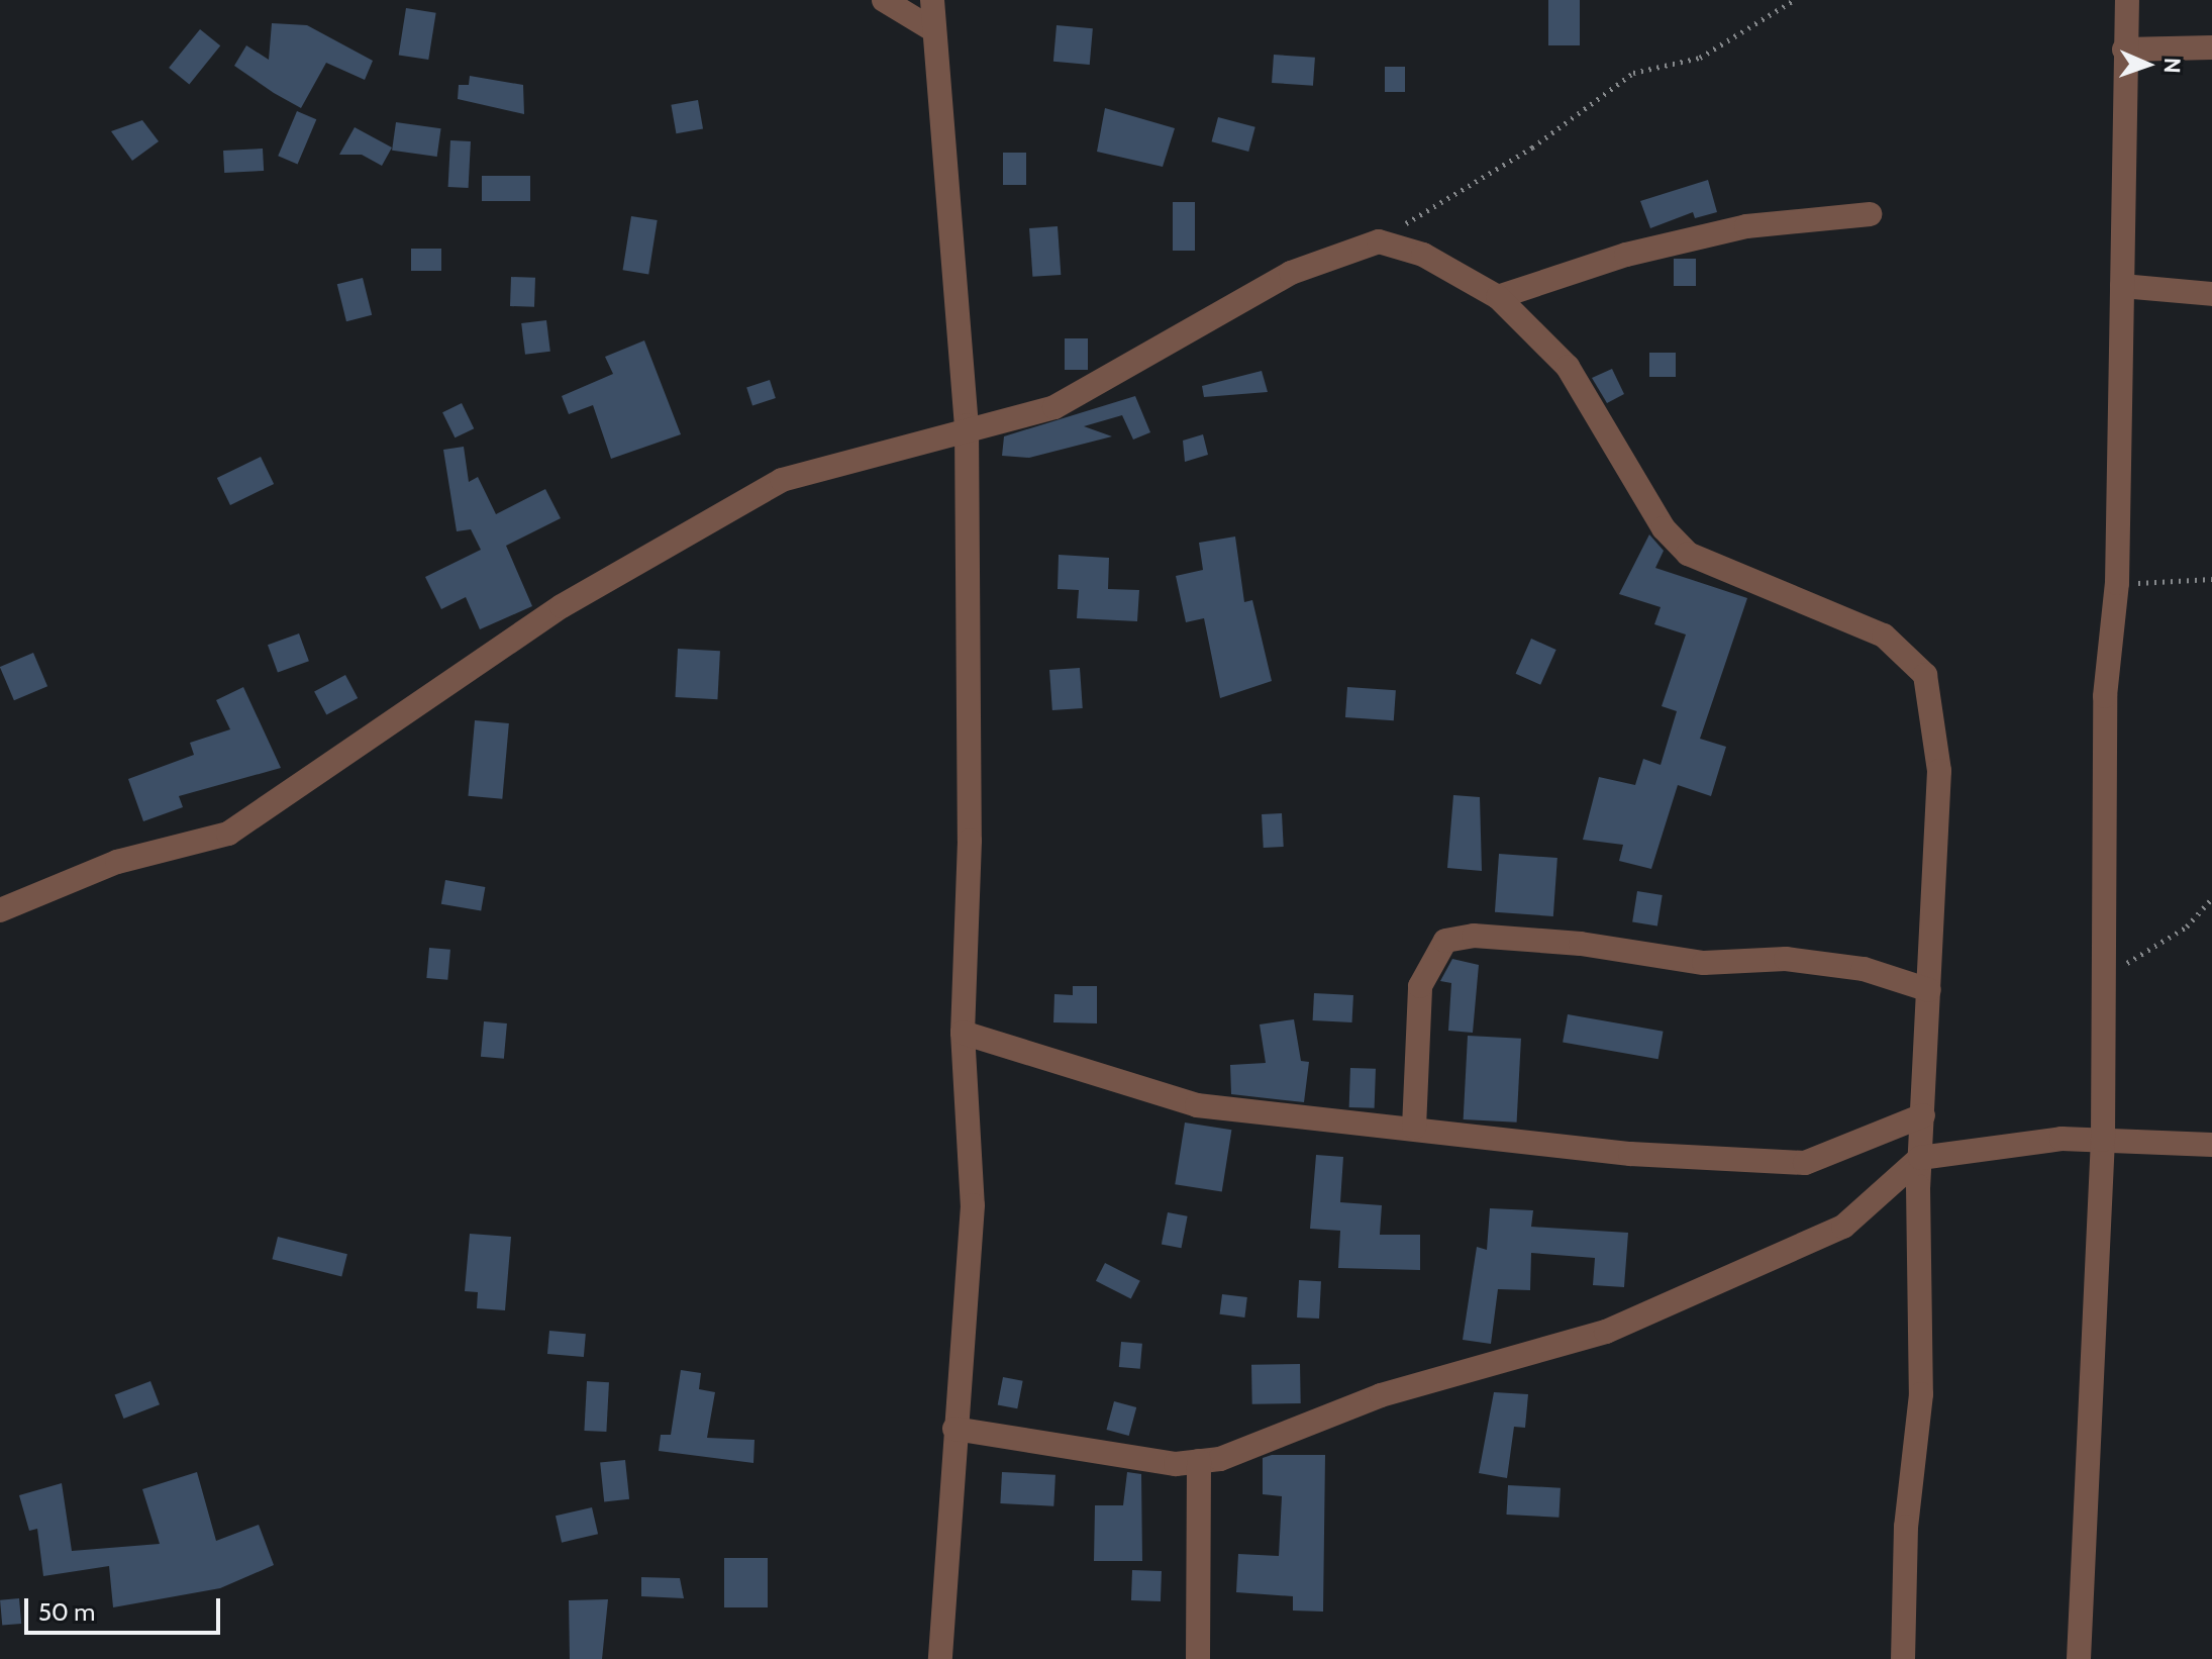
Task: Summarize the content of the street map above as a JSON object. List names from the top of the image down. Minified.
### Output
{"scale_bar":"50 m","north":"right"}
